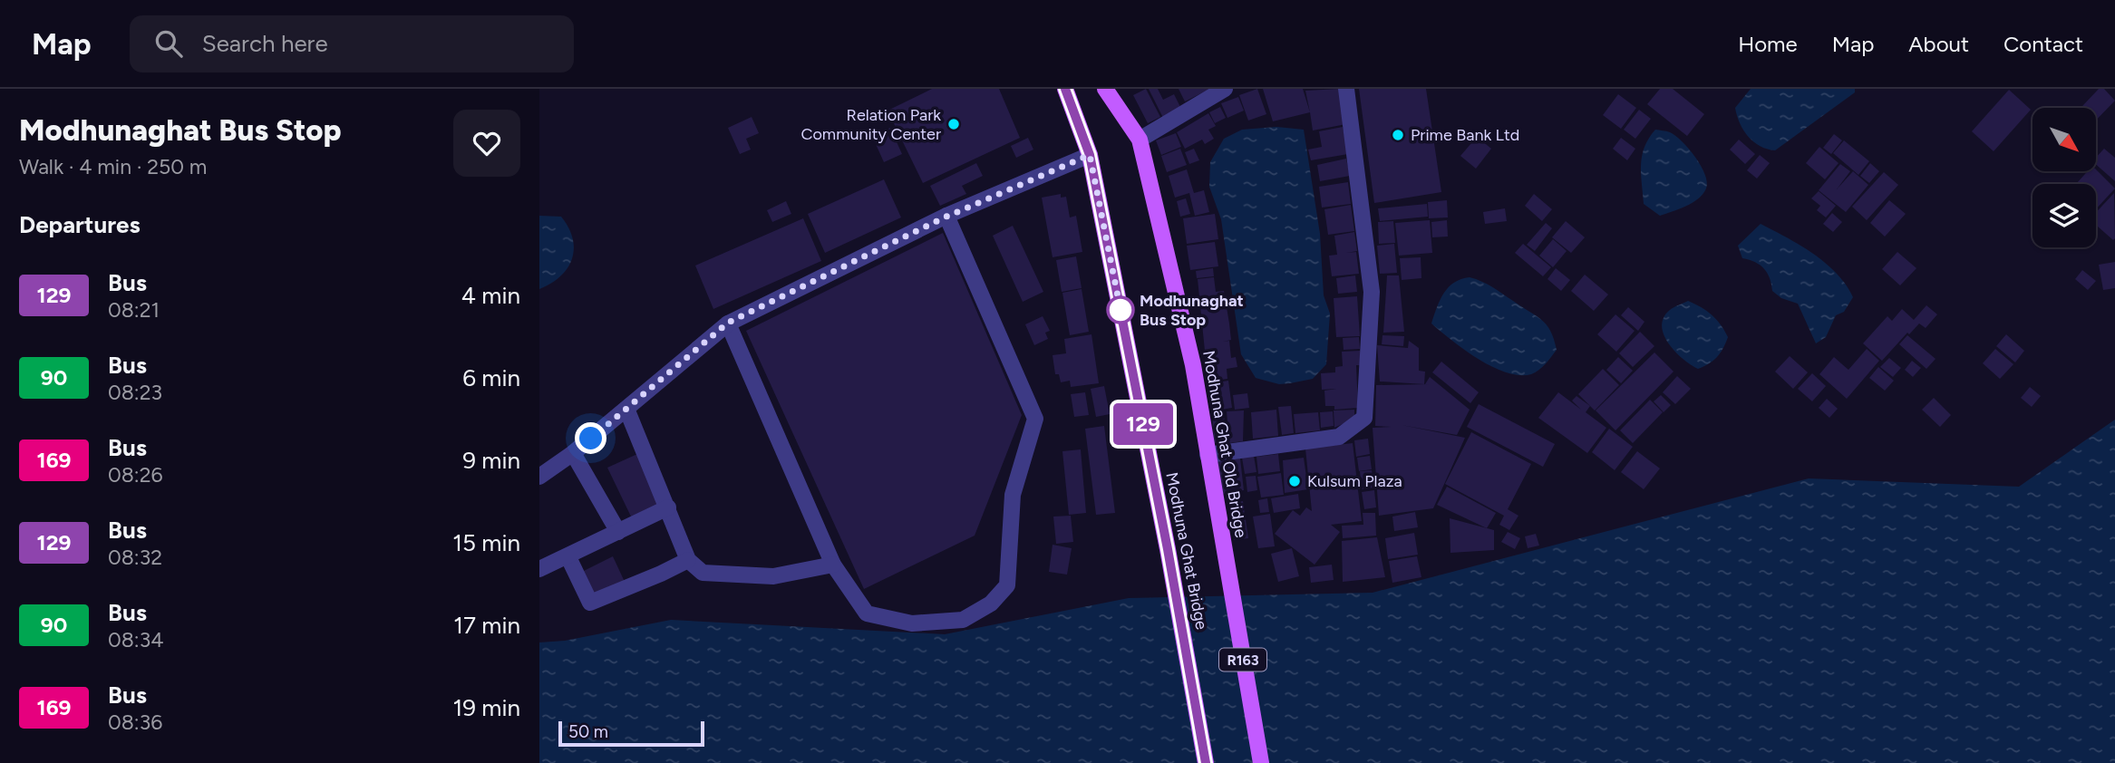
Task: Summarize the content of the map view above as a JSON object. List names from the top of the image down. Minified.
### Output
{"streets":{"main road":["Modhuna Ghat Old Bridge","Modhuna Ghat Bridge","R163"]},"places":["Relation Park Community Center","Prime Bank Ltd","Modhunaghat Bus Stop","Kulsum Plaza"],"lines":["bus line 129"],"scale_bar":"50 m","north":"bottom right","page":{"header":"Map","search":"Search here","nav":["Home","Map","About","Contact"],"heading":[["Modhunaghat Bus Stop","Walk · 4 min · 250 m"],"Departures"],"on_map":"129","list":[{"mark":"129","name":"Bus","note":"08:21","value":"4 min"},{"mark":"90","name":"Bus","note":"08:23","value":"6 min"},{"mark":"169","name":"Bus","note":"08:26","value":"9 min"},{"mark":"129","name":"Bus","note":"08:32","value":"15 min"},{"mark":"90","name":"Bus","note":"08:34","value":"17 min"},{"mark":"169","name":"Bus","note":"08:36","value":"19 min"}],"scale":"50 m"}}
